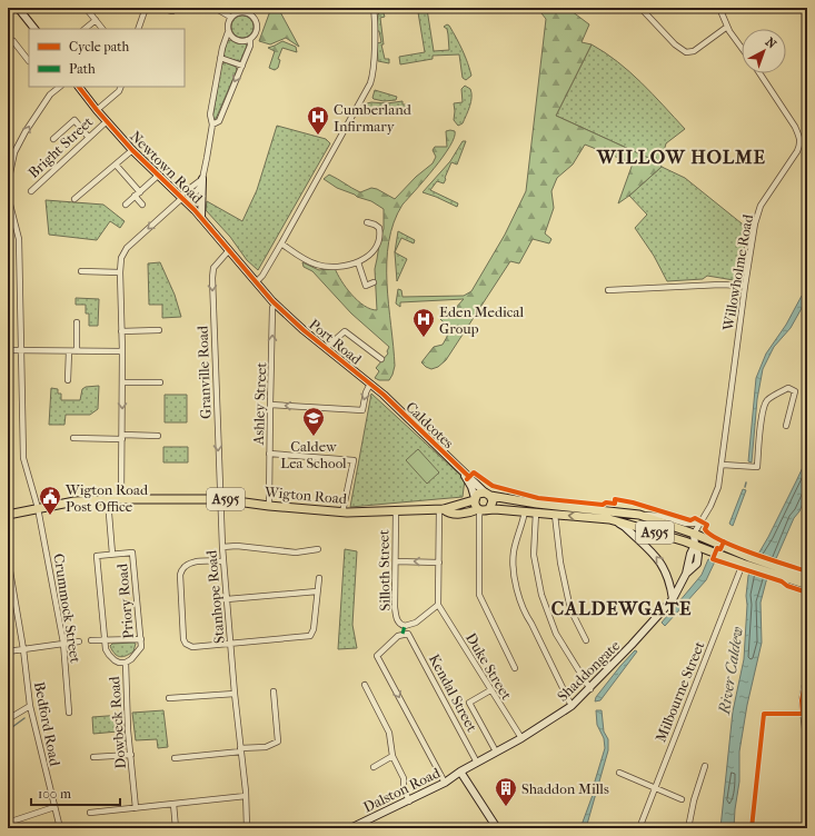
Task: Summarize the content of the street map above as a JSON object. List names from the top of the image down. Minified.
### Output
{"streets":{"main road":["Newtown Road","Port Road","Caldcotes","Wigton Road","A595","Shaddongate","Dalston Road"],"street":["Bright Street","Willowholme Road","Granville Road","Ashley Street","Silloth Street","Stanhope Road","Priory Road","Crummock Street","Duke Street","Milbourne Street","Kendal Street","Dowbeck Road","Bedford Road"]},"crossings":[["Bright Street","Newtown Road"],["Newtown Road","Port Road"],["Newtown Road","Granville Road"],["Newtown Road","Ashley Street"],["Willowholme Road","A595"],["Port Road","Ashley Street"],["Port Road","Caldcotes"],["Granville Road","Wigton Road"],["Granville Road","Stanhope Road"],["Ashley Street","Wigton Road"],["Caldcotes","Wigton Road"],["Caldcotes","A595"],["Wigton Road","A595"],["Wigton Road","Silloth Street"],["Wigton Road","Stanhope Road"],["Wigton Road","Priory Road"],["Wigton Road","Crummock Street"],["A595","Shaddongate"],["A595","Milbourne Street"],["Priory Road","Dowbeck Road"],["Duke Street","Shaddongate"],["Shaddongate","Kendal Street"],["Shaddongate","Dalston Road"]],"one_way":["Granville Road","Ashley Street"],"districts":["WILLOW HOLME","CALDEWGATE"],"water":["River Caldew"],"places":{"hospital":["Cumberland Infirmary","Eden Medical Group"],"school or university":["Caldew Lea School"],"public building":["Wigton Road Post Office"],"building":["Shaddon Mills"]},"legend":["Cycle path","Path"],"scale_bar":"100 m","north":"top right"}
